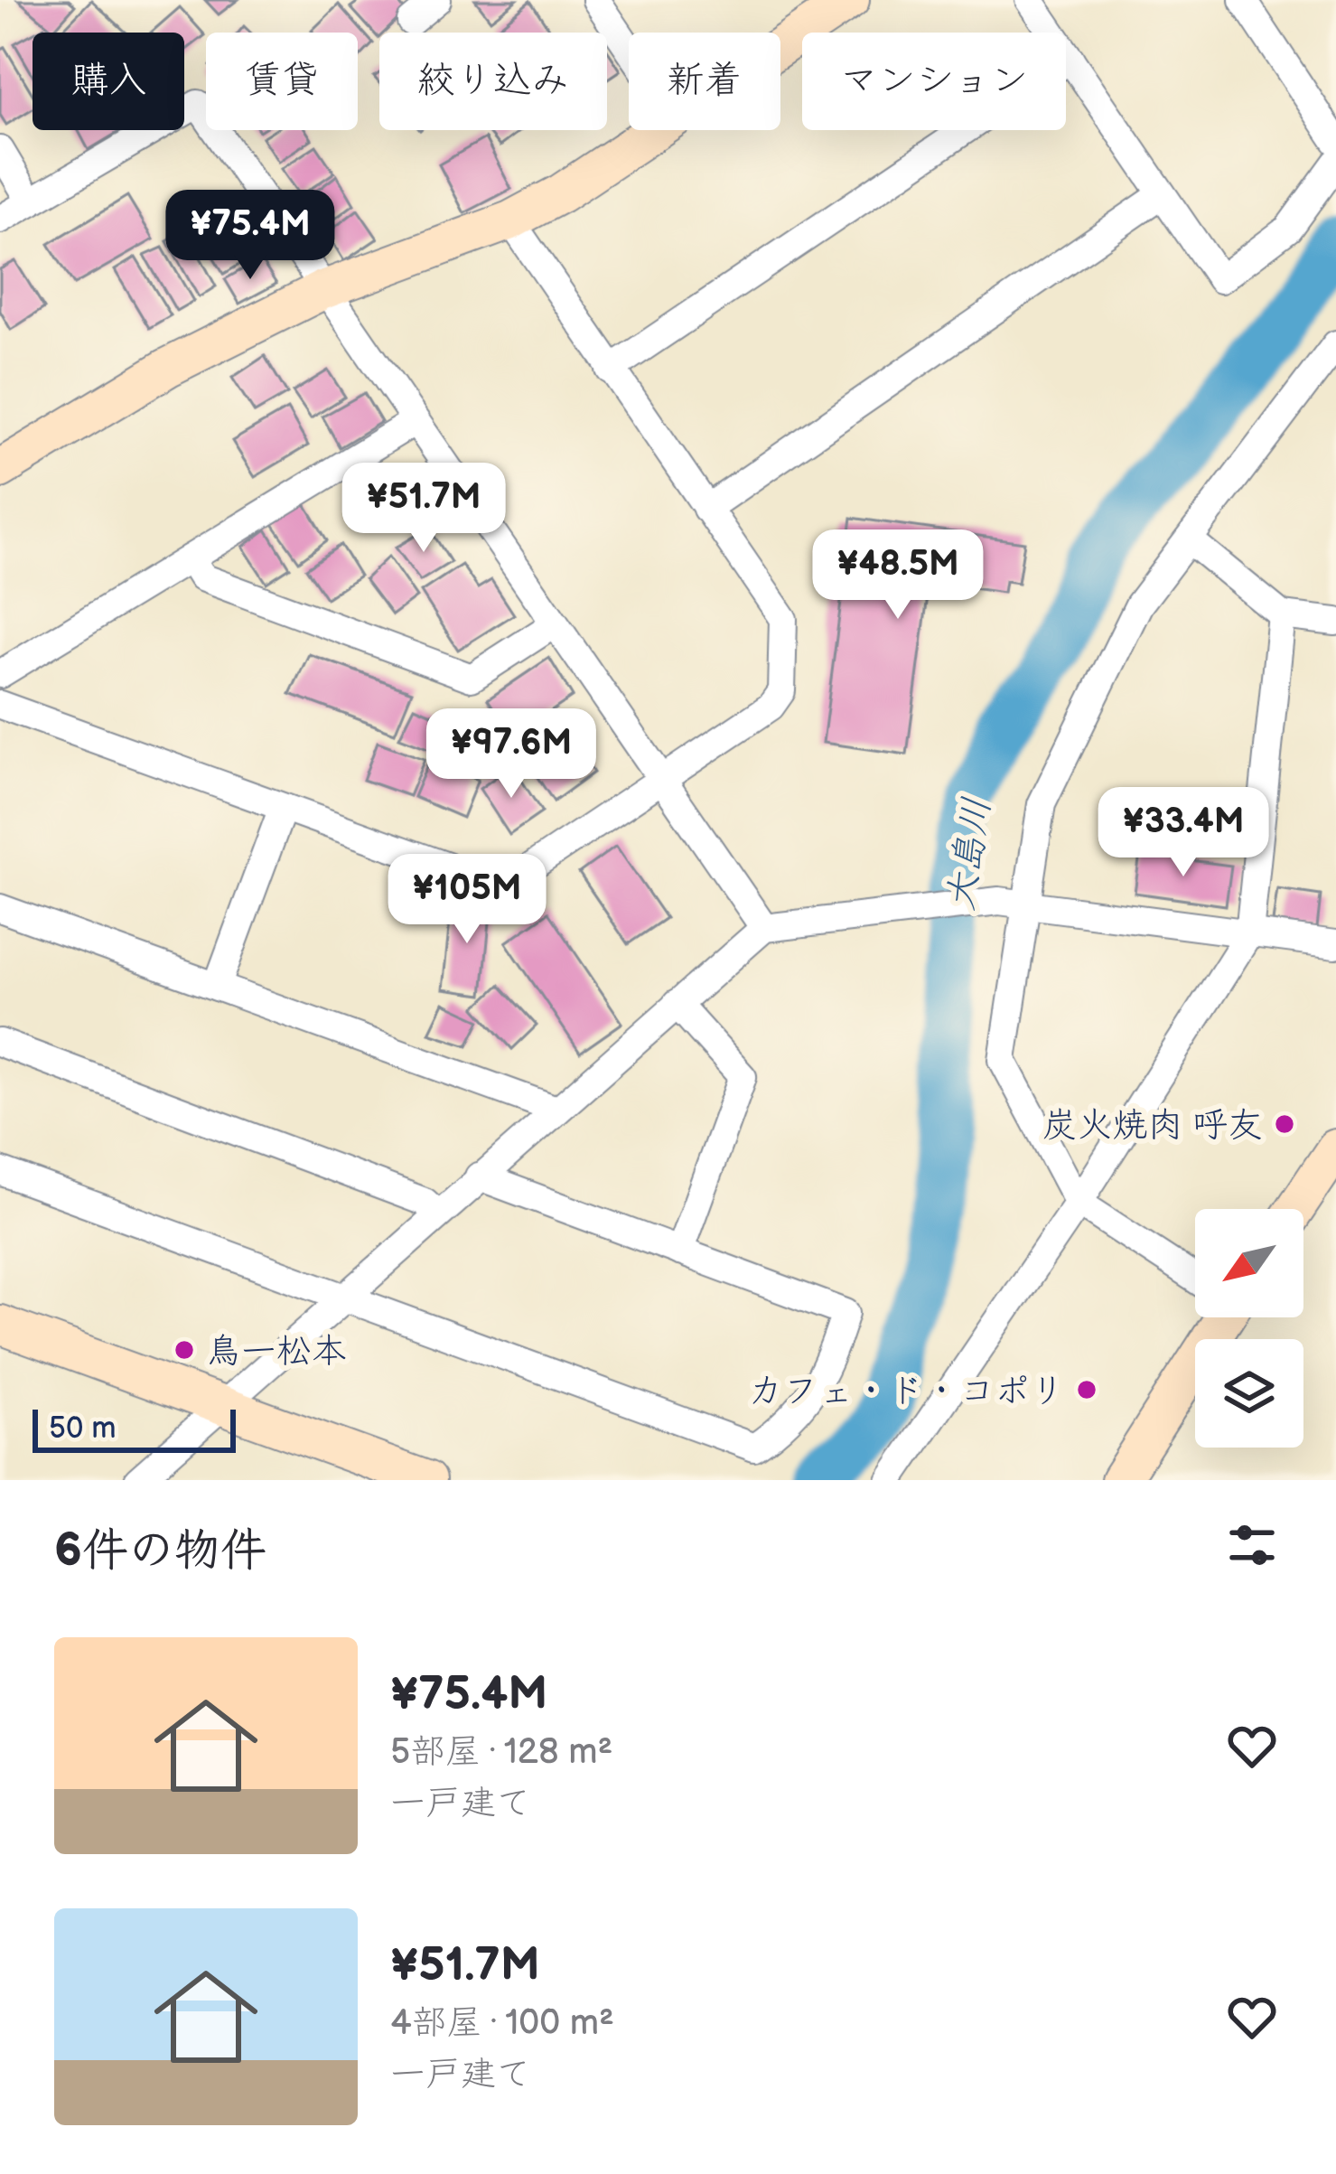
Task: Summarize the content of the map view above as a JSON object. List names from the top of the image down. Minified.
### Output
{"water":["大島川"],"places":["炭火焼肉 呼友","鳥一松本","カフェ・ド・コポリ"],"scale_bar":"50 m","north":"bottom left","page":{"chip":["購入","賃貸","絞り込み","新着","マンション"],"price":["¥75.4M","¥51.7M","¥48.5M","¥97.6M","¥33.4M","¥105M"],"scale":"50 m","heading":"6件の物件","list":[{"name":"¥75.4M","note":"5部屋 · 128 m² · 一戸建て"},{"name":"¥51.7M","note":"4部屋 · 100 m² · 一戸建て"}]}}
